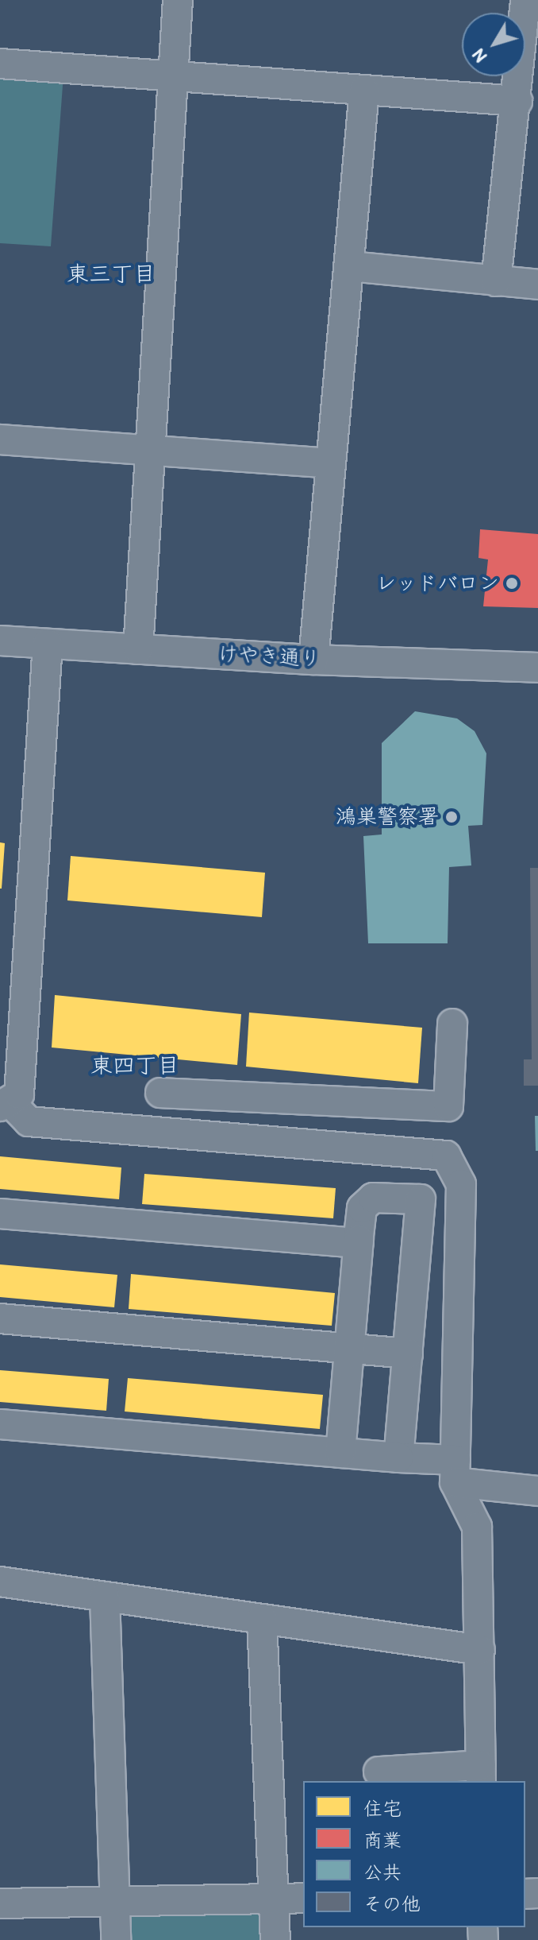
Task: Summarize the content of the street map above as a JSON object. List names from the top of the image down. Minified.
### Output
{"streets":{"street":["けやき通り"]},"districts":["東三丁目","東四丁目"],"places":["レッドバロン","鴻巣警察署"],"legend":["住宅","商業","公共","その他"],"north":"bottom left"}
